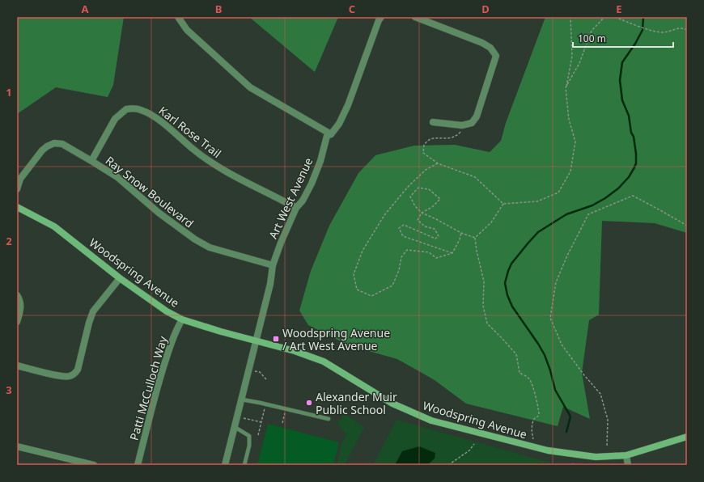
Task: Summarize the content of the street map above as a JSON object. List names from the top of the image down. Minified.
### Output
{"streets":{"street":["Karl Rose Trail","Ray Snow Boulevard","Art West Avenue","Woodspring Avenue","Patti McCulloch Way"]},"crossings":[["Karl Rose Trail","Ray Snow Boulevard"],["Karl Rose Trail","Art West Avenue"],["Ray Snow Boulevard","Art West Avenue"],["Art West Avenue","Woodspring Avenue"],["Woodspring Avenue","Patti McCulloch Way"]],"places":{"transit":["Woodspring Avenue / Art West Avenue"],"other":["Alexander Muir Public School"]},"scale_bar":"100 m","grid":{"columns":["A","B","C","D","E"],"rows":["1","2","3"]}}
